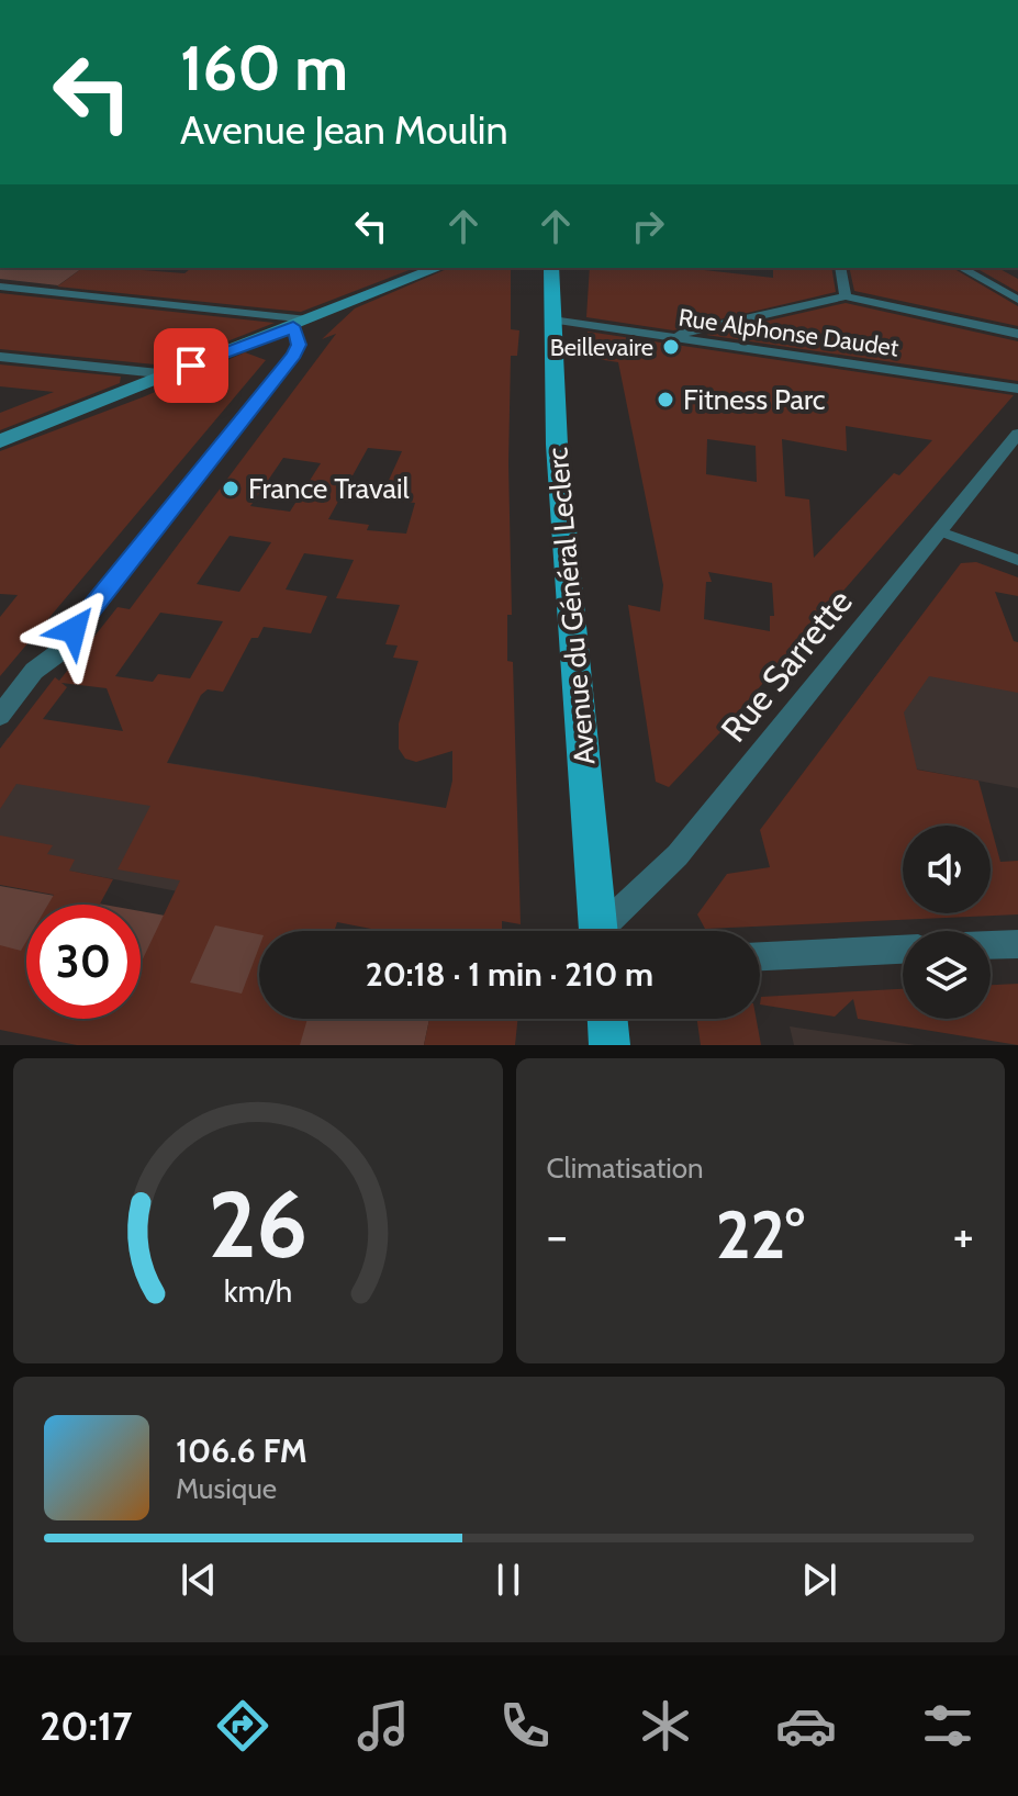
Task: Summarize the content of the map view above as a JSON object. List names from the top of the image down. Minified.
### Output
{"streets":{"main road":["Avenue du Général Leclerc"],"street":["Rue Alphonse Daudet","Rue Sarrette"]},"crossings":[["Rue Alphonse Daudet","Avenue du Général Leclerc"]],"places":["Beillevaire","Fitness Parc","France Travail"],"page":{"turn":["160 m","Avenue Jean Moulin"],"limit":"30","trip":"20:18 · 1 min · 210 m","tile":"Climatisation","heat":["−","22°","+"],"song":["106.6 FM","Musique"],"tabs":"20:17","gauge":["26","km/h"]}}
